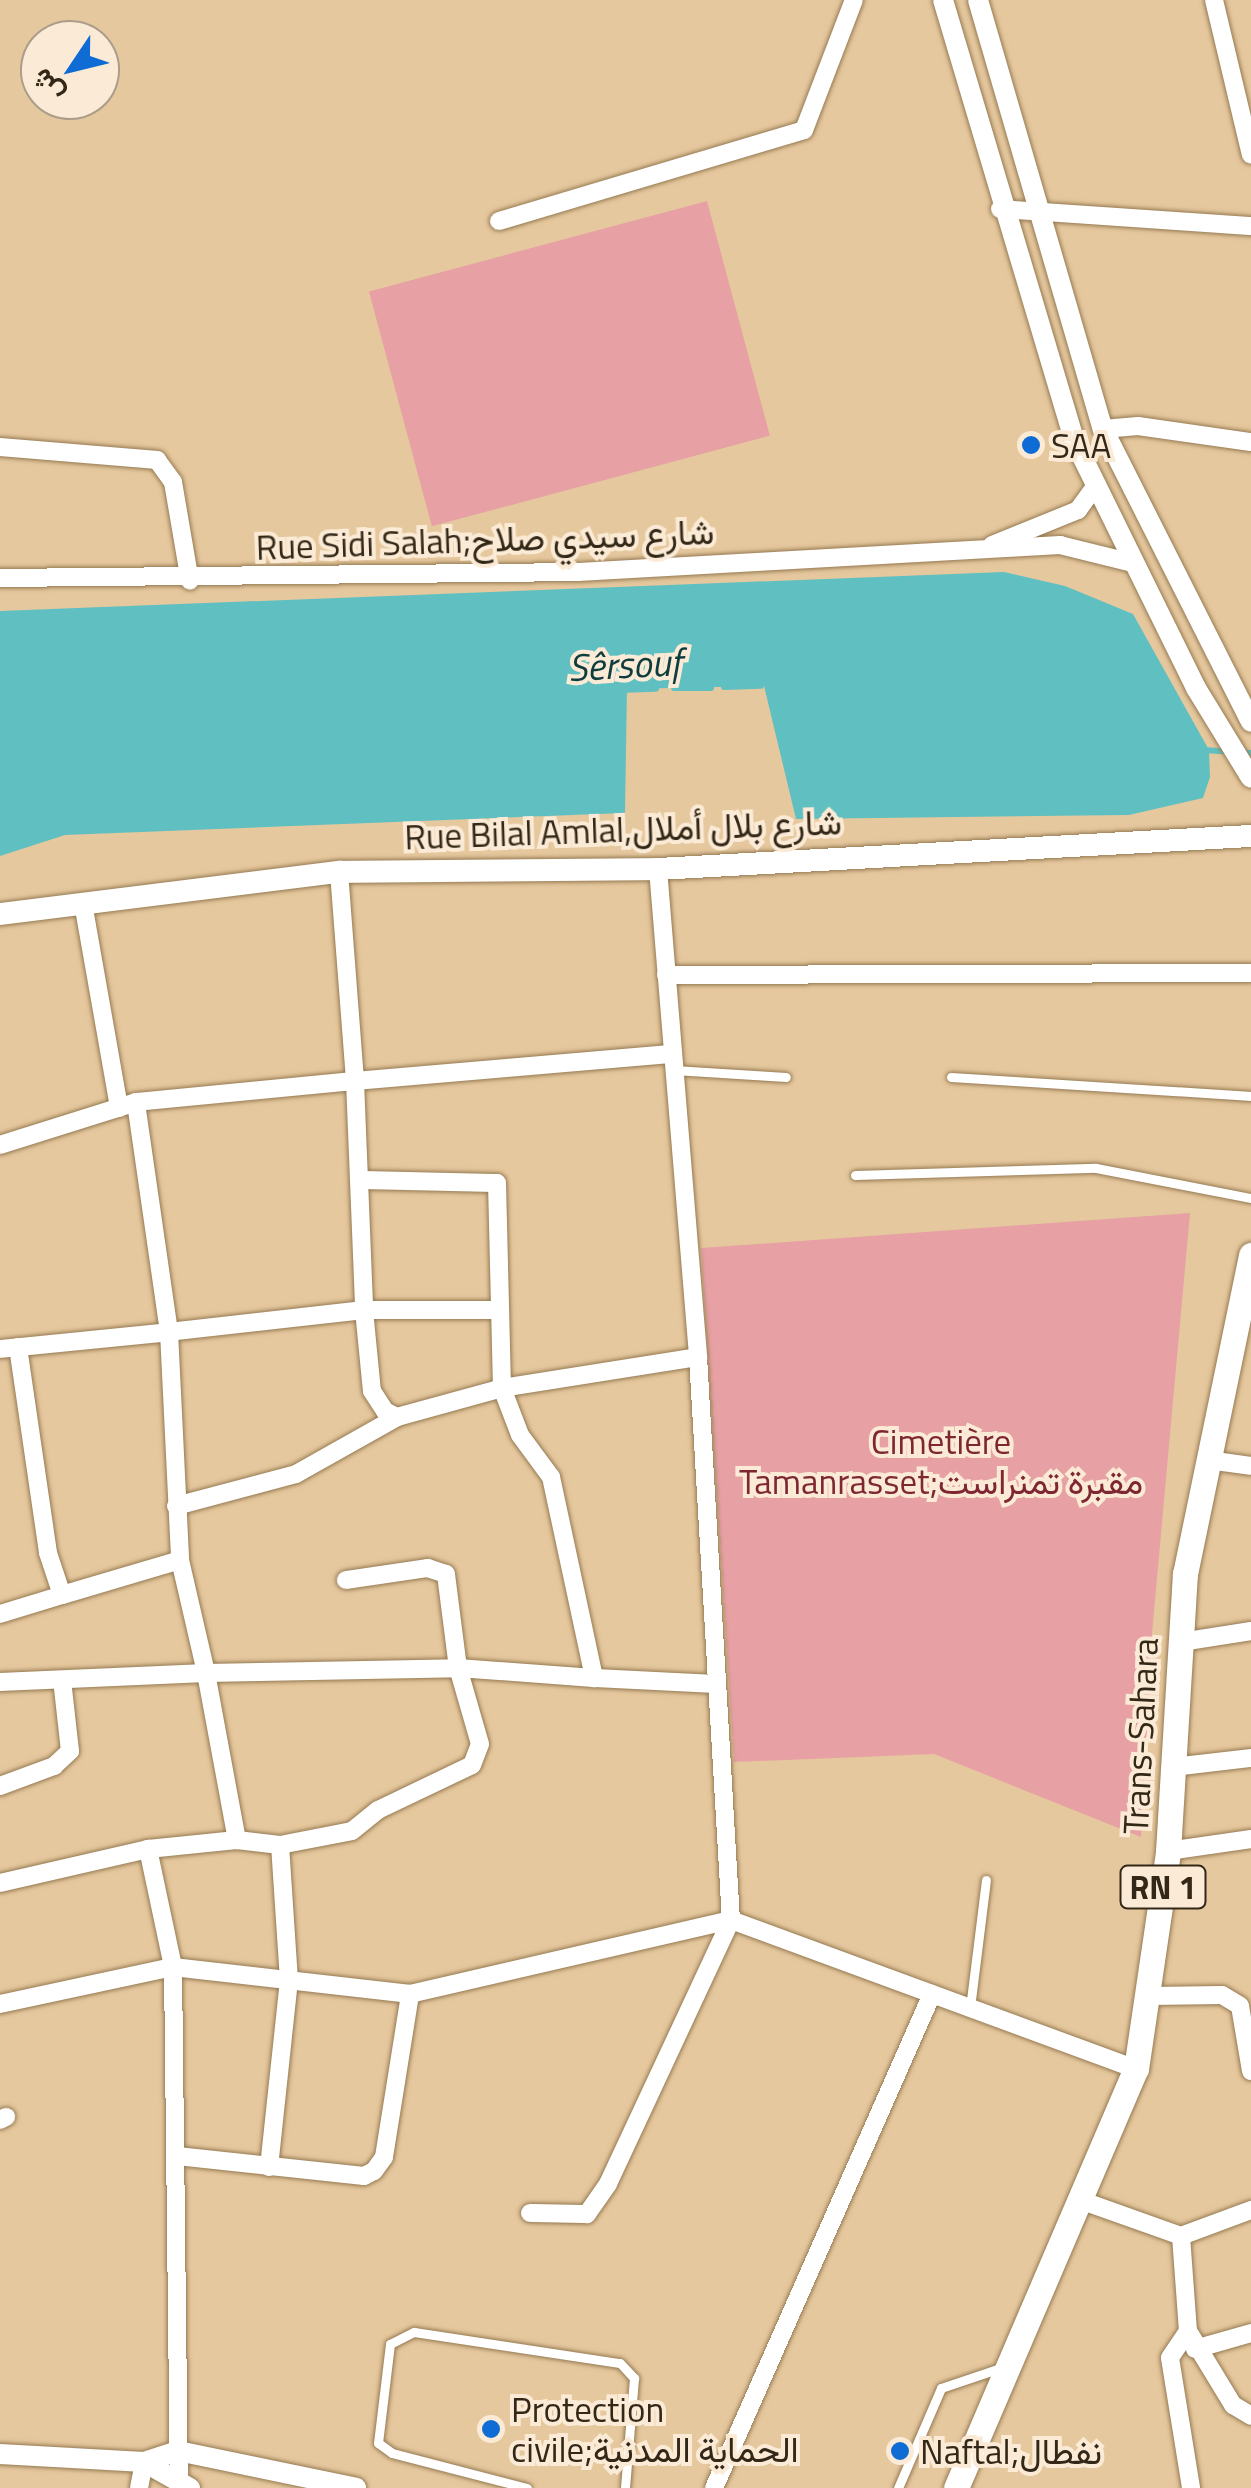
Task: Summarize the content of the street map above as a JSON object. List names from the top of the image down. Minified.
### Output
{"streets":{"main road":["Rue Bilal Amlal,شارع بلال أملال","Trans-Sahara","RN 1"],"street":["Rue Sidi Salah;شارع سيدي صلاح"]},"water":["Sêrsouf"],"parks":["Cimetière Tamanrasset;مقبرة تمنراست"],"places":["SAA","Protection civile;الحماية المدنية","Naftal;نفطال"],"north":"bottom left"}
